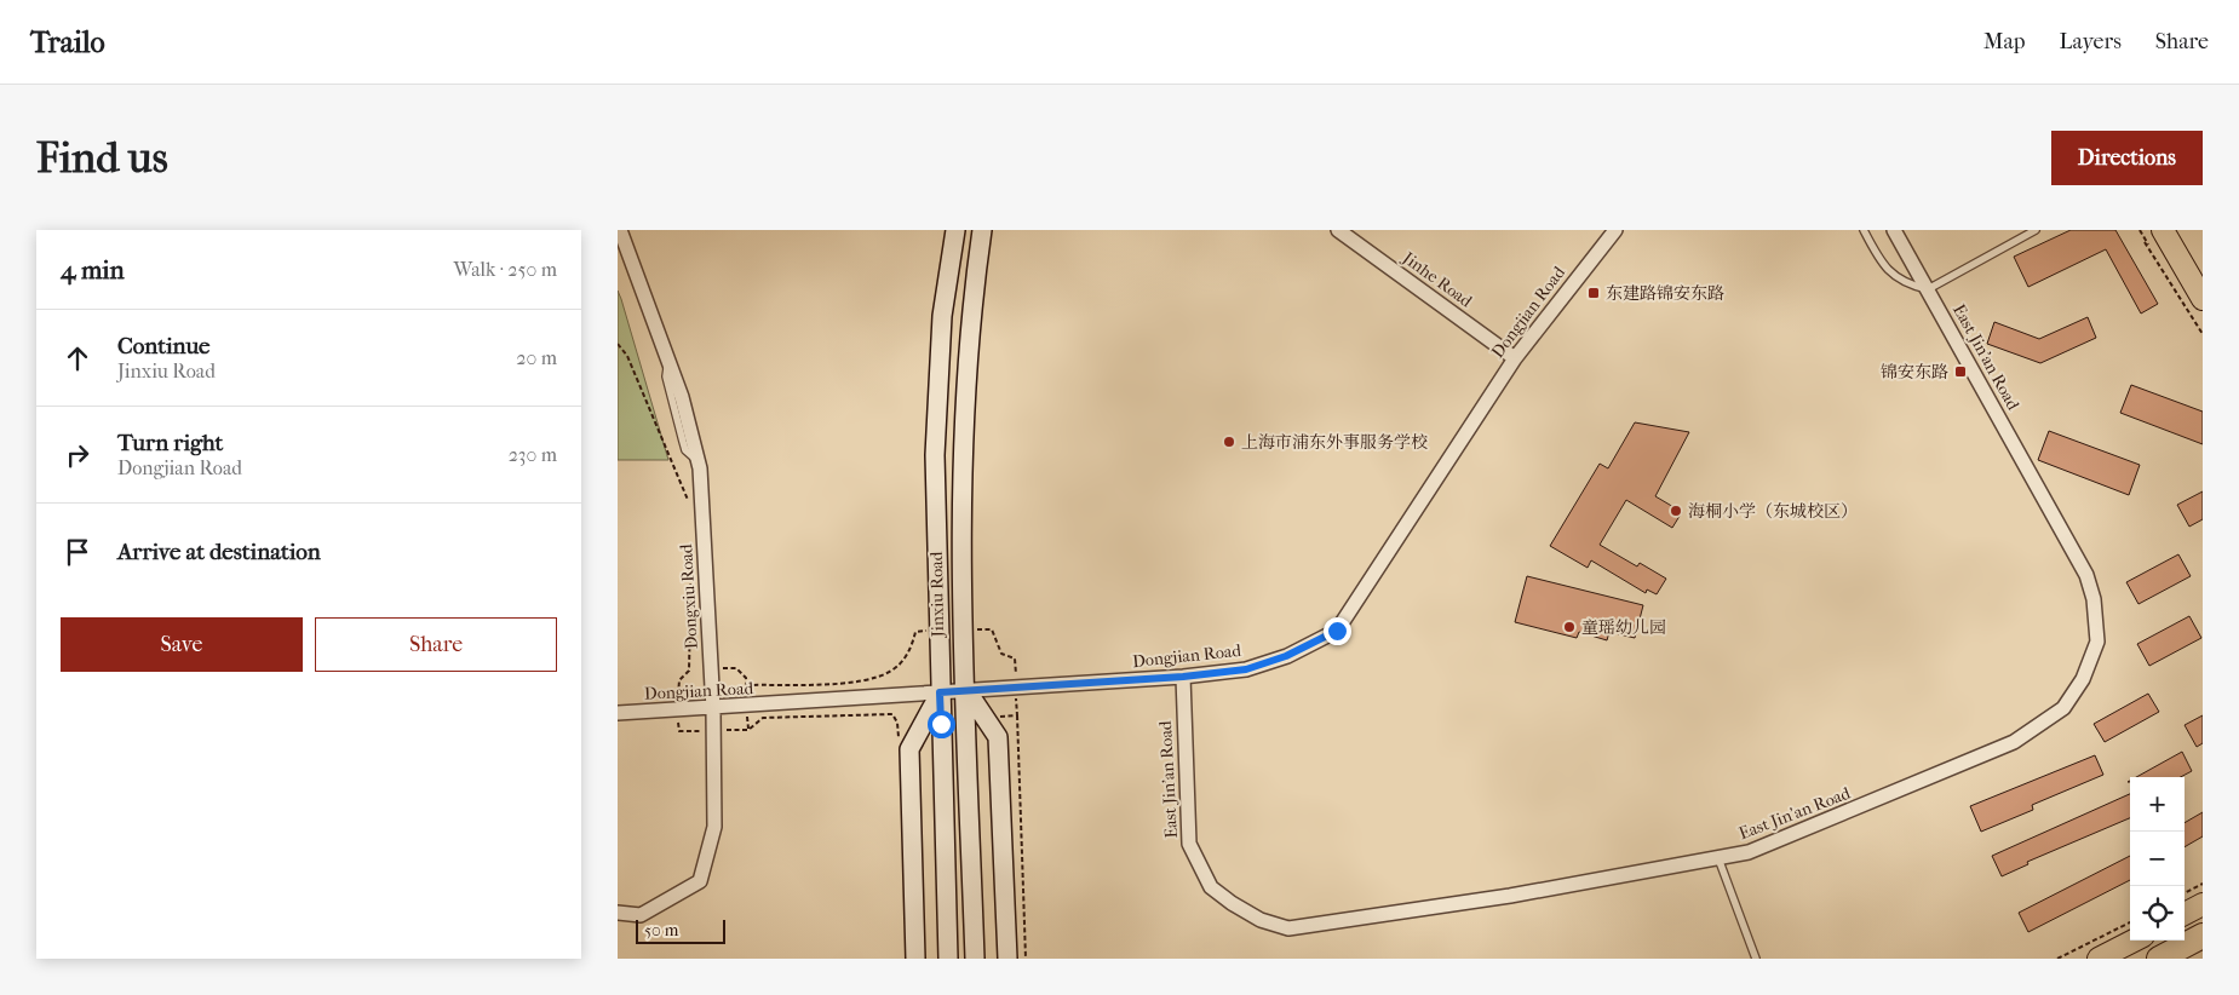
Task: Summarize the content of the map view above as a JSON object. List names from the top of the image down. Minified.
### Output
{"streets":{"main road":["Jinxiu Road"],"street":["Jinhe Road","Dongjian Road","East Jin'an Road","Dongxiu Road"]},"crossings":[["Jinhe Road","Dongjian Road"],["Dongjian Road","East Jin'an Road"],["Dongjian Road","Jinxiu Road"],["Dongjian Road","Dongxiu Road"]],"places":{"transit":["东建路锦安东路","锦安东路"],"other":["上海市浦东外事服务学校","海桐小学（东城校区）","童瑶幼儿园"]},"scale_bar":"50 m","page":{"header":"Trailo","nav":["Map","Layers","Share"],"buttons":["Directions",["Save","Share"]],"title":"Find us","heading":["4 min","Walk · 250 m"],"list":[["Continue","Jinxiu Road","20 m"],["Turn right","Dongjian Road","230 m"],"Arrive at destination"],"map_buttons":["+","−"],"scale":"50 m"}}
